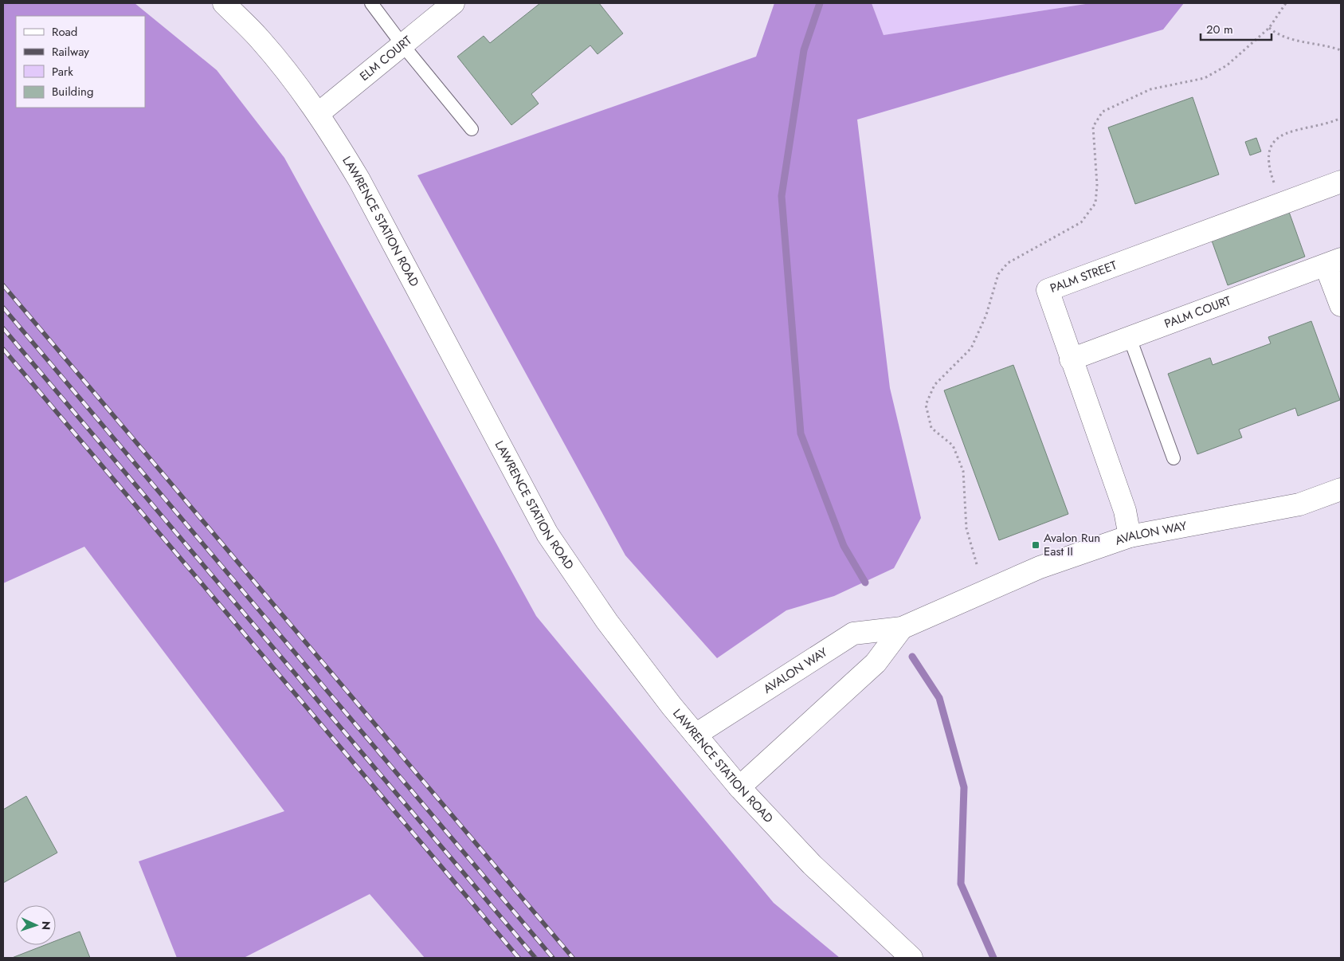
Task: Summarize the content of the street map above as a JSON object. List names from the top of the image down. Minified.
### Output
{"streets":{"street":["ELM COURT","LAWRENCE STATION ROAD","PALM STREET","PALM COURT","AVALON WAY"]},"crossings":[["ELM COURT","LAWRENCE STATION ROAD"],["LAWRENCE STATION ROAD","AVALON WAY"],["PALM STREET","PALM COURT"],["PALM STREET","AVALON WAY"]],"places":{"transit":["Avalon Run East II"]},"legend":["Road","Railway","Park","Building"],"scale_bar":"20 m","north":"right"}
